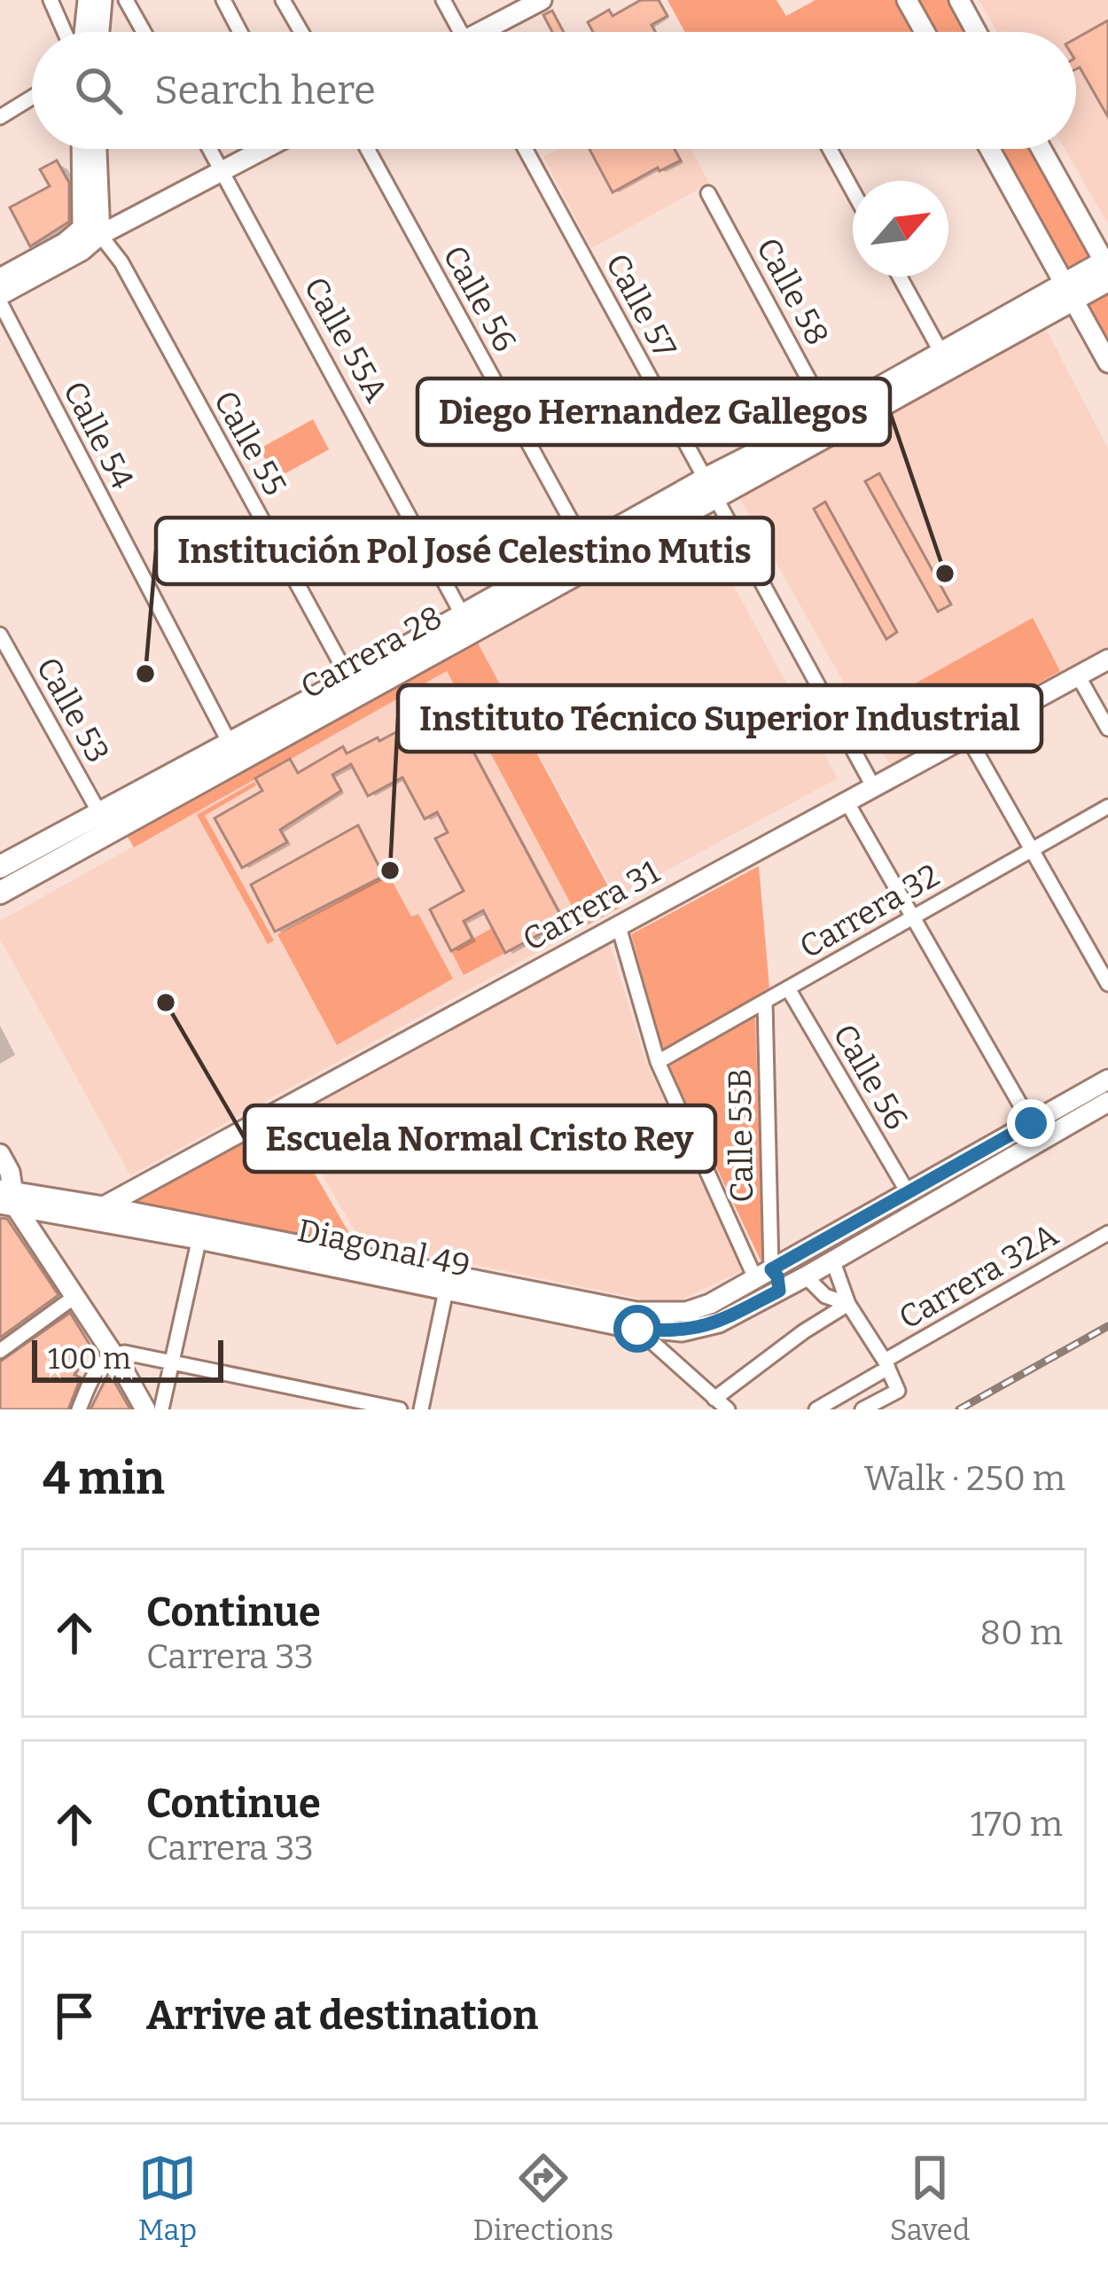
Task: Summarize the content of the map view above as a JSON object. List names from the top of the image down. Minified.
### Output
{"streets":{"main road":["Carrera 28","Carrera 31","Diagonal 49"],"street":["Calle 58","Calle 56","Calle 57","Calle 55A","Calle 54","Calle 55","Calle 53","Carrera 32","Calle 55B","Carrera 32A"]},"crossings":[["Calle 58","Carrera 28"],["Calle 56","Carrera 28"],["Calle 56","Carrera 32"],["Calle 57","Carrera 28"],["Calle 57","Carrera 31"],["Calle 55A","Carrera 28"],["Calle 54","Carrera 28"],["Calle 55","Carrera 28"],["Carrera 28","Calle 53"],["Carrera 31","Diagonal 49"],["Carrera 32","Calle 55B"],["Calle 55B","Diagonal 49"]],"places":["Diego Hernandez Gallegos","Institución Pol José Celestino Mutis","Instituto Técnico Superior Industrial","Escuela Normal Cristo Rey"],"scale_bar":"100 m","north":"top right","page":{"search":"Search here","scale":"100 m","heading":["4 min","Walk · 250 m"],"list":[["Continue","Carrera 33","80 m"],["Continue","Carrera 33","170 m"],"Arrive at destination"],"nav":["Map","Directions","Saved"]}}
